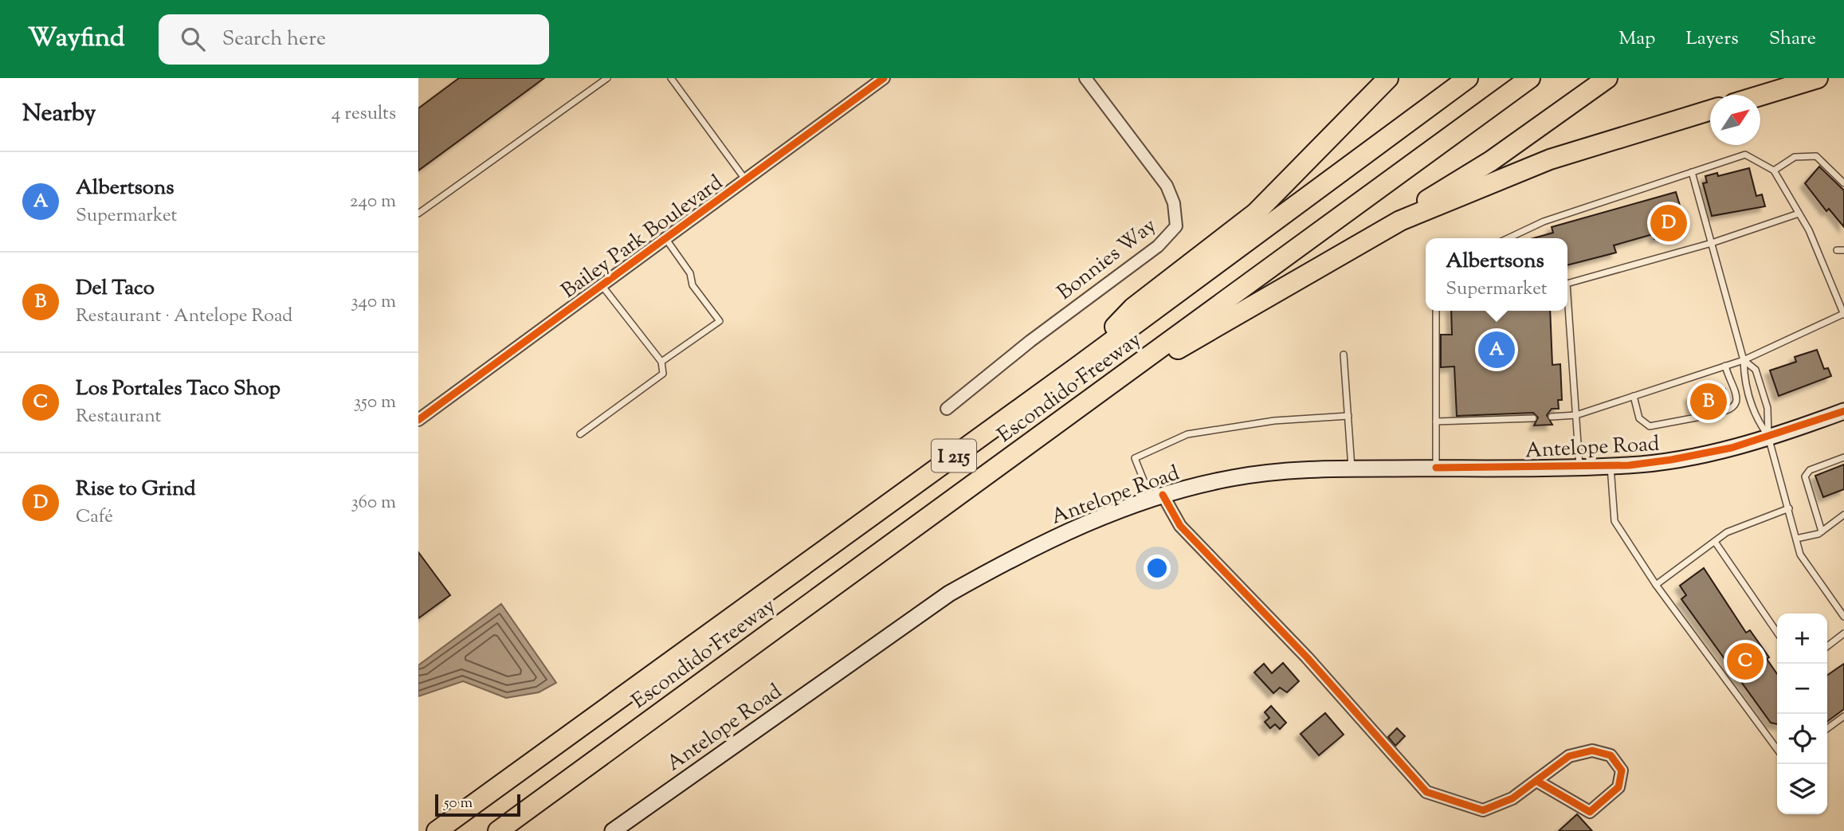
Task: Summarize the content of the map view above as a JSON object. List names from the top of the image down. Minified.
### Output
{"streets":{"highway":["Escondido Freeway","I 215"],"main road":["Antelope Road"],"street":["Bailey Park Boulevard","Bonnies Way"]},"scale_bar":"50 m","north":"top right","page":{"header":"Wayfind","search":"Search here","nav":["Map","Layers","Share"],"heading":["Nearby","4 results"],"list":[{"mark":"A","name":"Albertsons","note":"Supermarket","value":"240 m"},{"mark":"B","name":"Del Taco","note":"Restaurant · Antelope Road","value":"340 m"},{"mark":"C","name":"Los Portales Taco Shop","note":"Restaurant","value":"350 m"},{"mark":"D","name":"Rise to Grind","note":"Café","value":"360 m"}],"pins":["D","A","B","C"],"popup":["Albertsons","Supermarket"],"map_buttons":["+","−"],"scale":"50 m"}}
